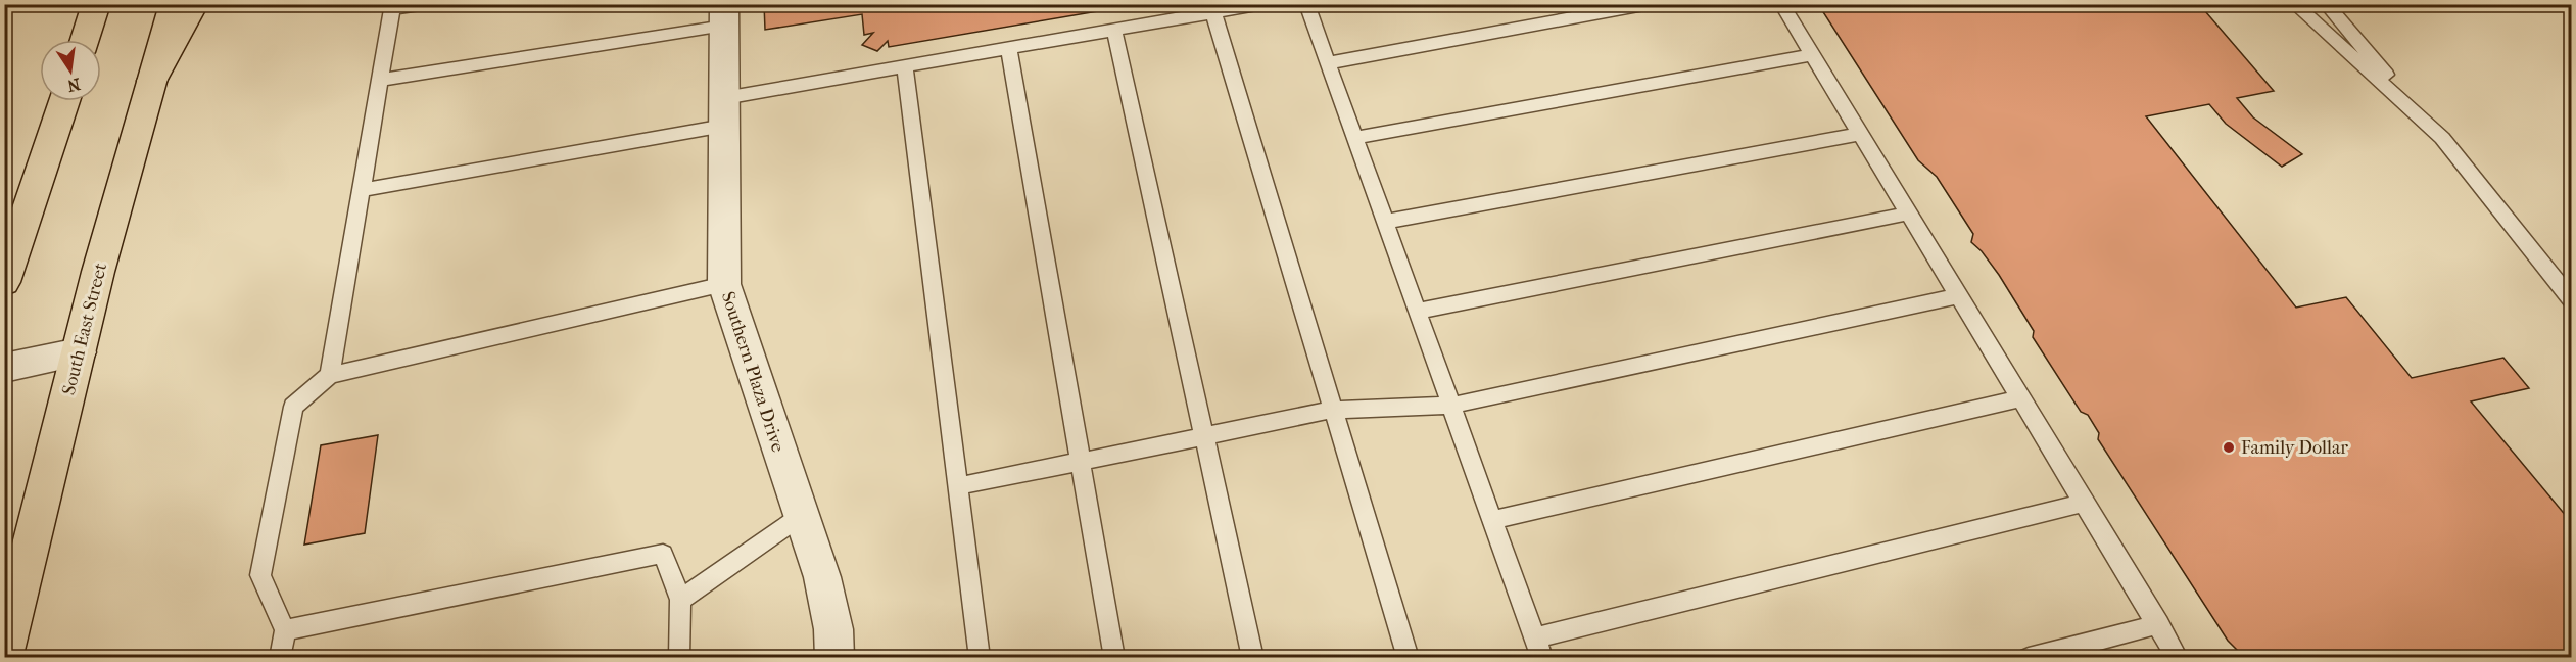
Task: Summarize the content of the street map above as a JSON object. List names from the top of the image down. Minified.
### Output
{"streets":{"main road":["South East Street"],"street":["Southern Plaza Drive"]},"places":["Family Dollar"],"north":"bottom"}
